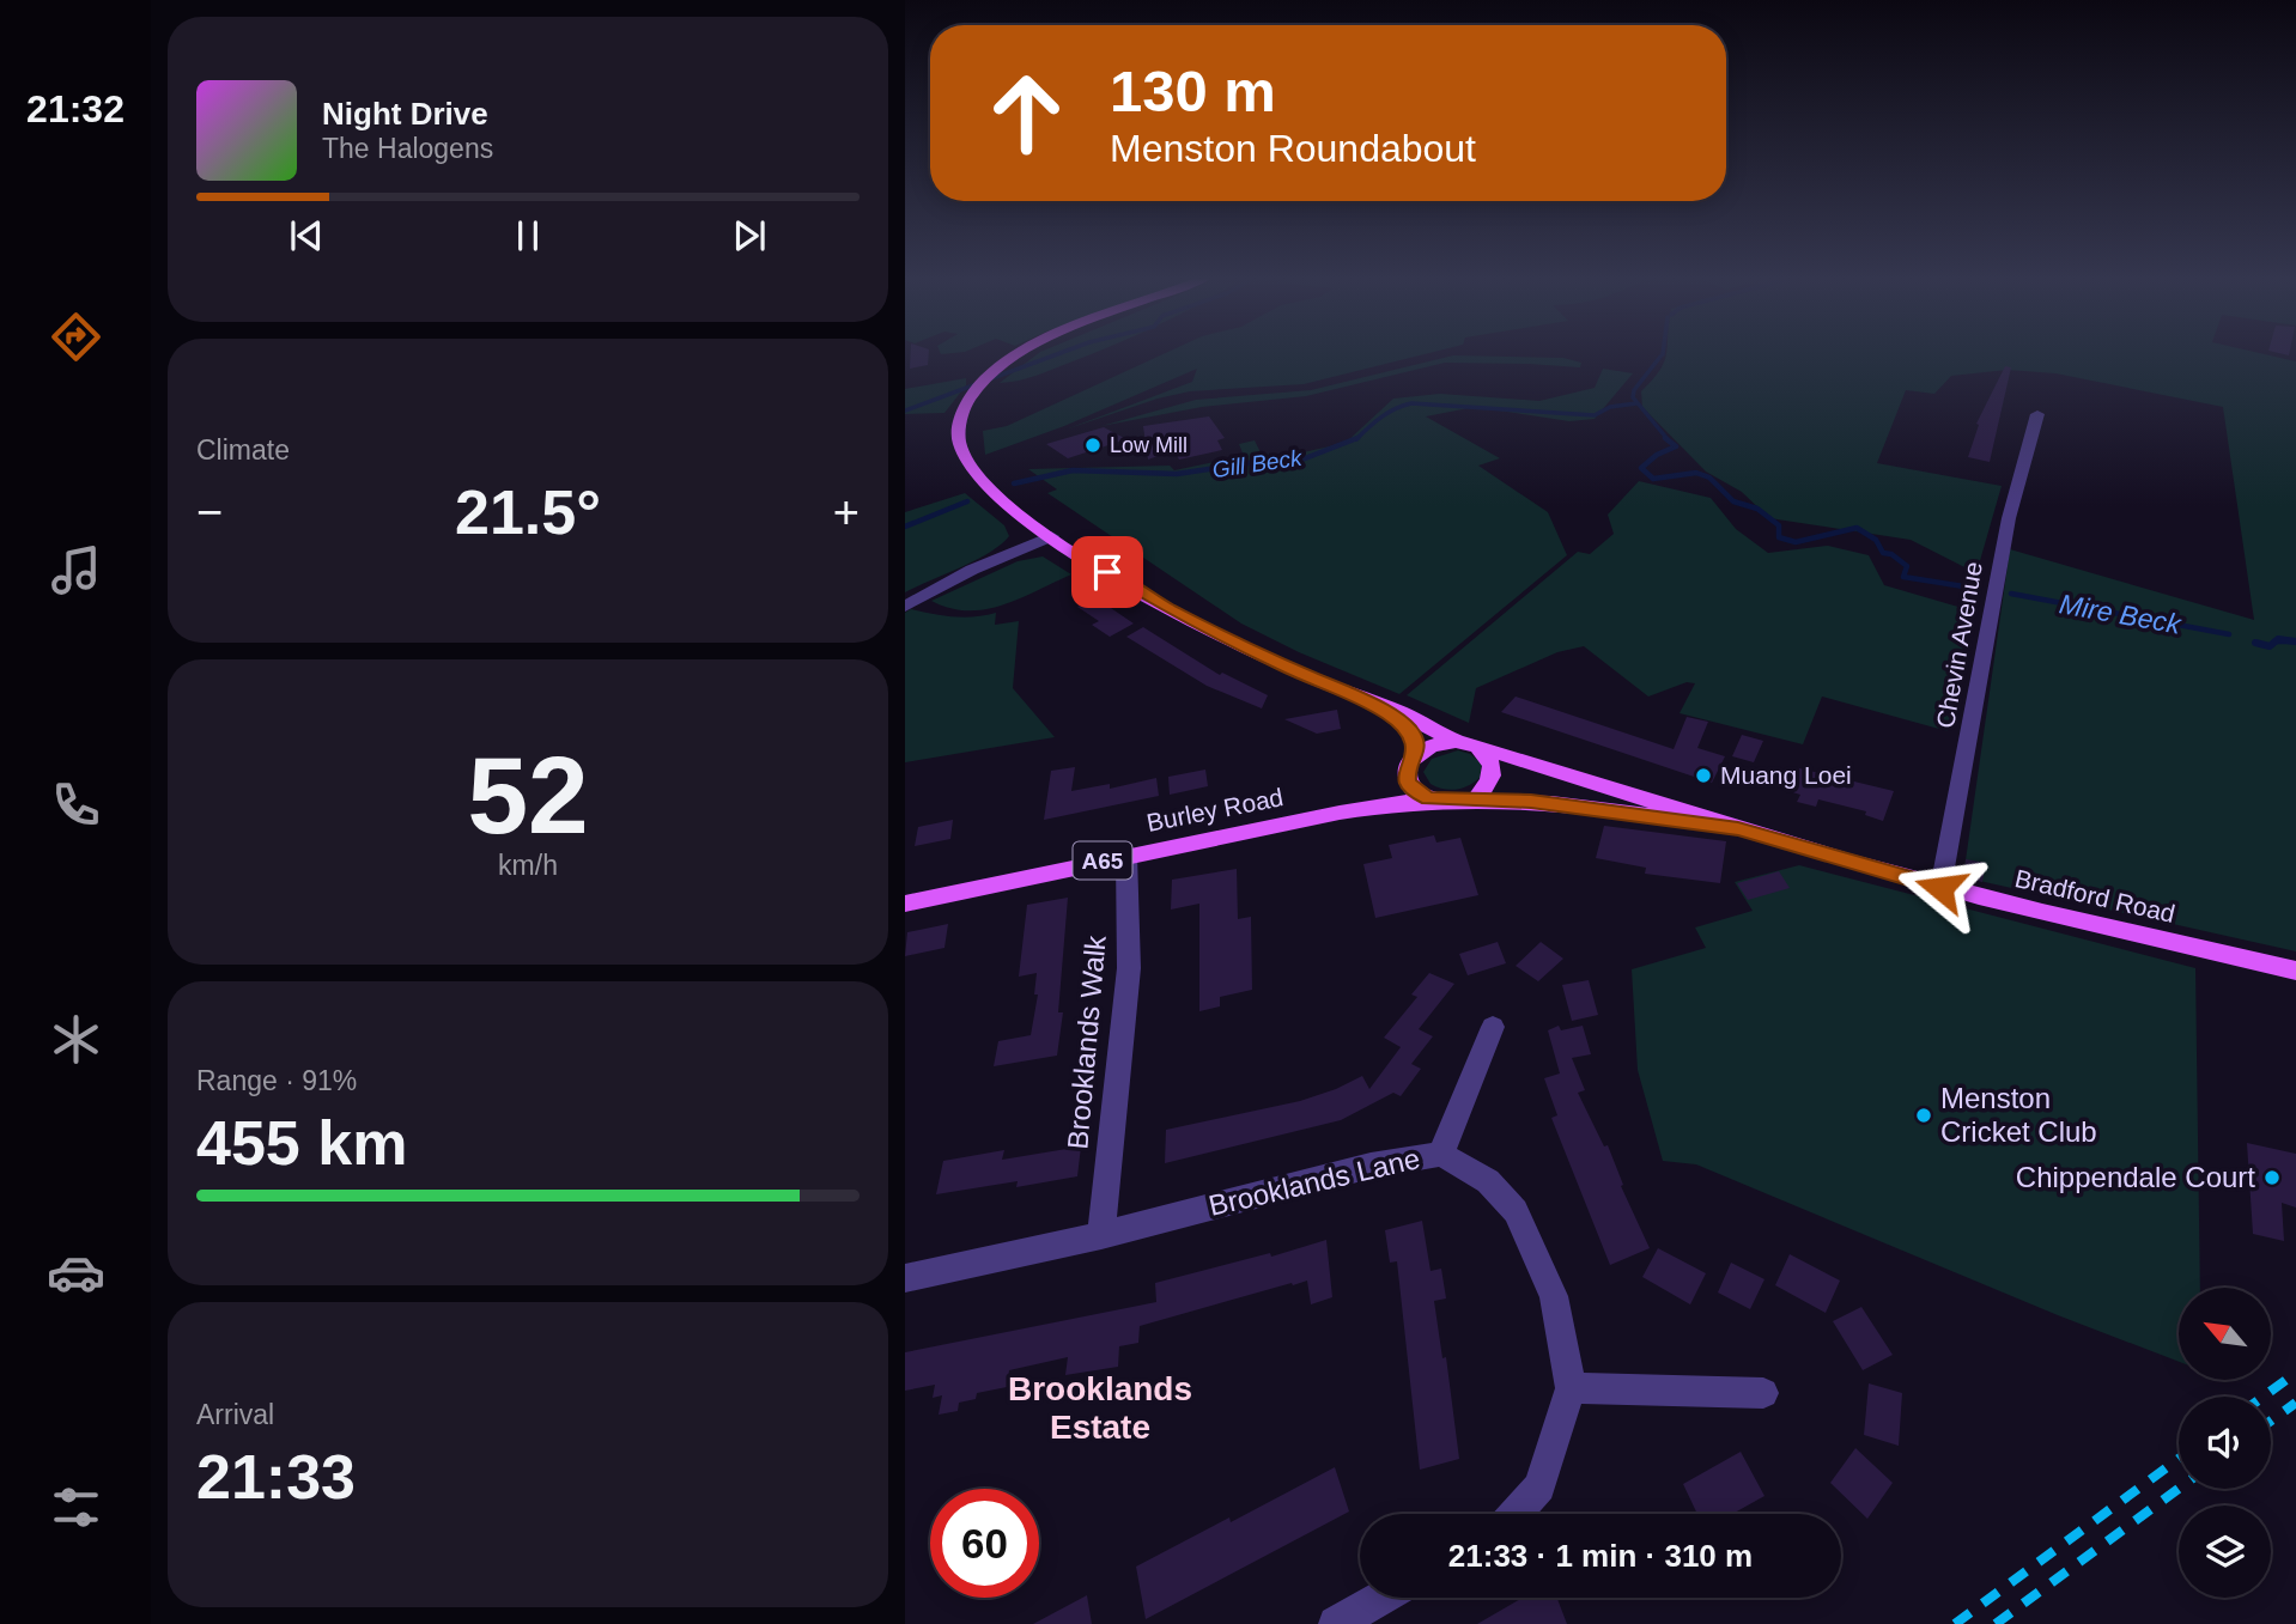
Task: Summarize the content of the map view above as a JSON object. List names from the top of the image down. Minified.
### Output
{"streets":{"main road":["Burley Road","A65","Bradford Road"],"street":["Chevin Avenue","Brooklands Walk","Brooklands Lane"]},"crossings":[["Chevin Avenue","Bradford Road"],["Burley Road","A65"],["Burley Road","Bradford Road"],["Burley Road","Brooklands Walk"],["A65","Bradford Road"],["Brooklands Walk","Brooklands Lane"]],"districts":["Brooklands Estate"],"water":["Gill Beck","Mire Beck"],"places":["Low Mill","Muang Loei","Menston Cricket Club","Chippendale Court"],"north":"top left","page":{"tabs":"21:32","turn":["130 m","Menston Roundabout"],"song":["Night Drive","The Halogens"],"tile":["Climate",["52","km/h"],["Range · 91%","455 km"],["Arrival","21:33"]],"heat":["−","21.5°","+"],"limit":"60","trip":"21:33 · 1 min · 310 m"}}
